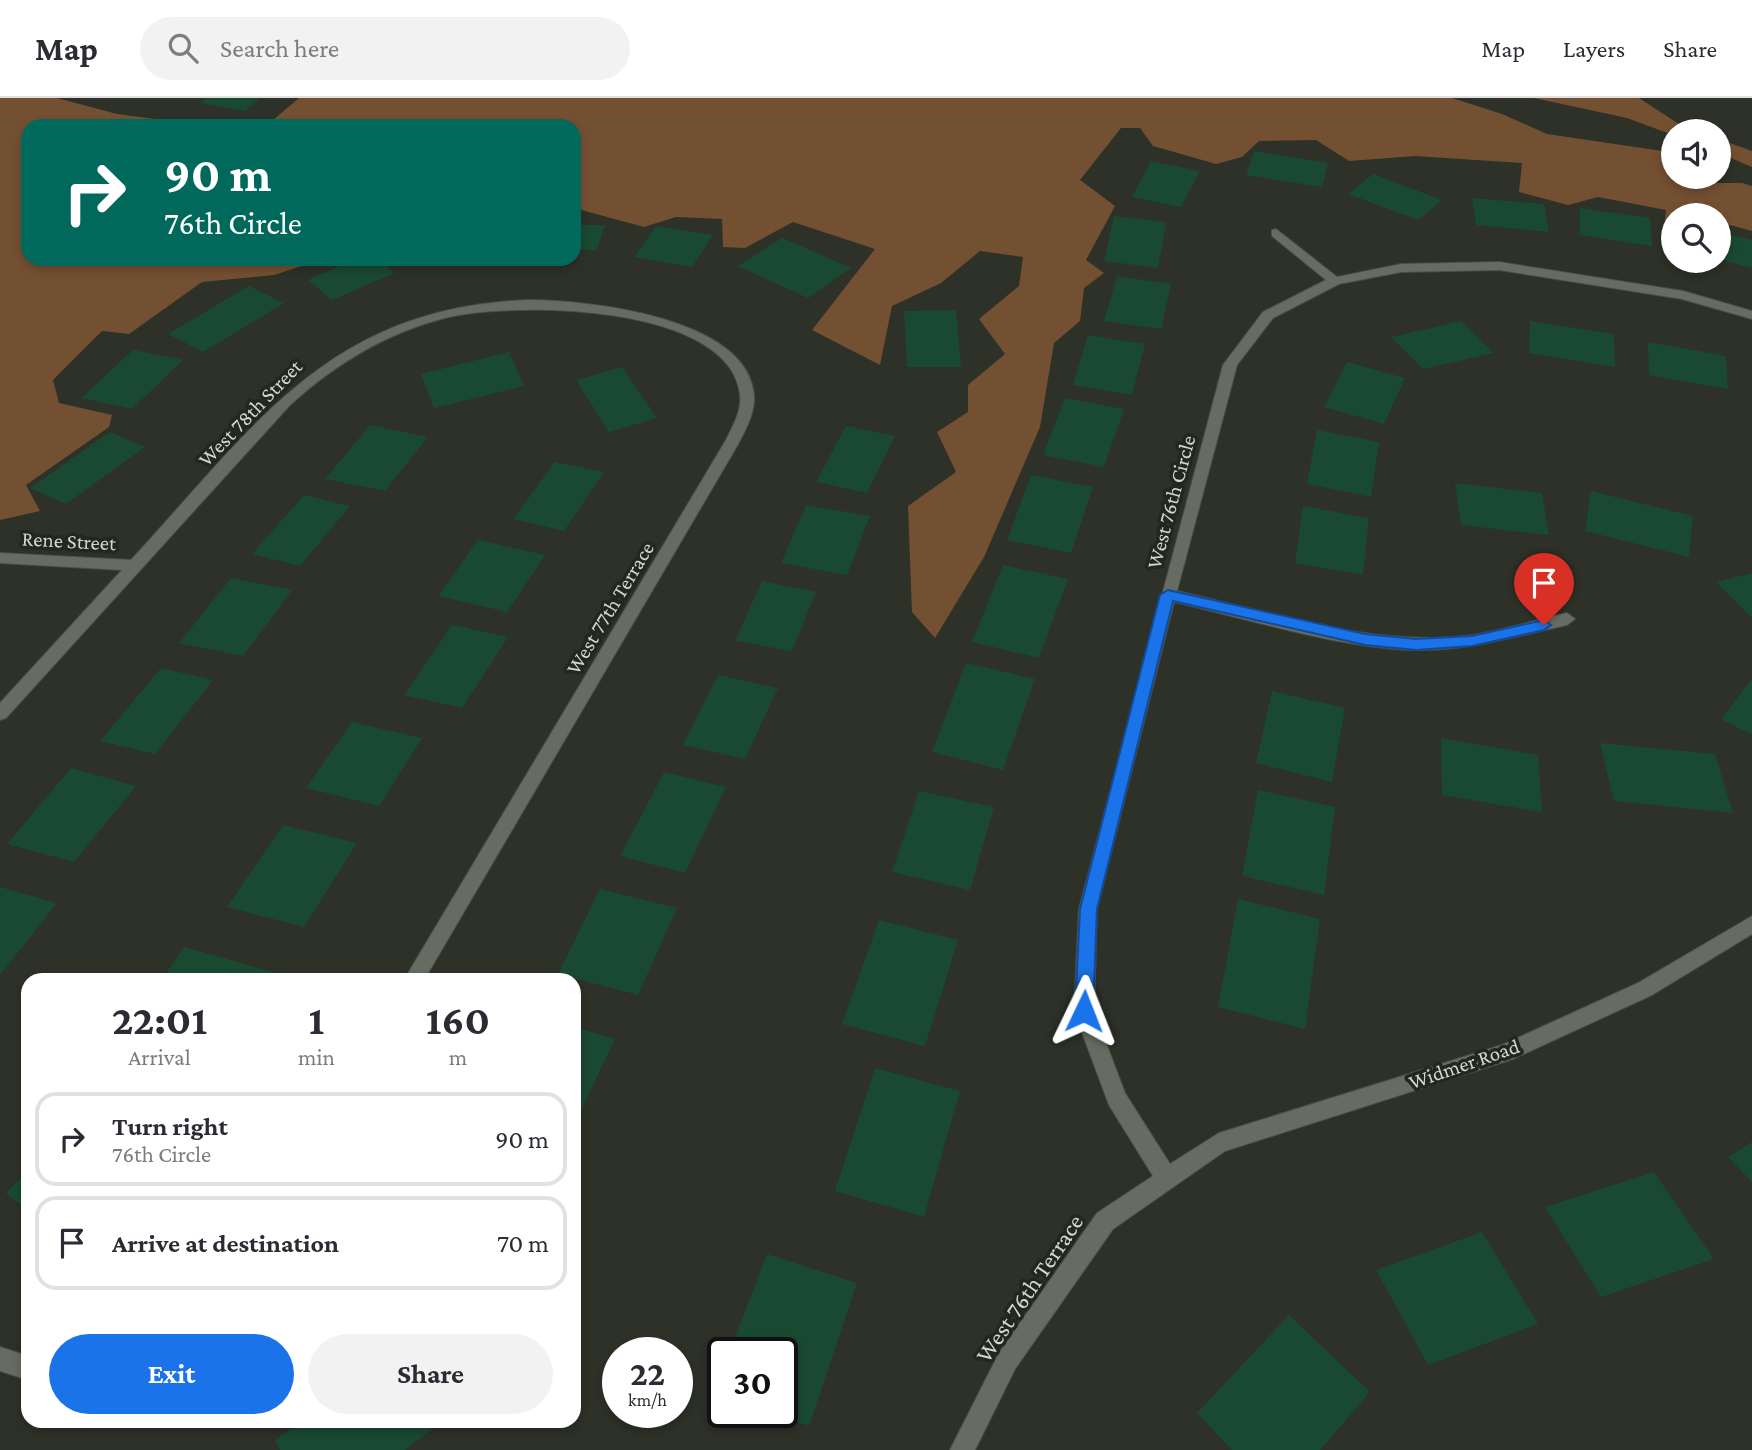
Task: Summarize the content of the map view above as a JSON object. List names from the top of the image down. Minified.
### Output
{"streets":{"street":["West 78th Street","West 76th Circle","Rene Street","West 77th Terrace","Widmer Road","West 76th Terrace"]},"crossings":[["West 78th Street","Rene Street"],["West 78th Street","West 77th Terrace"],["West 76th Circle","Widmer Road"],["West 76th Circle","West 76th Terrace"],["Widmer Road","West 76th Terrace"]],"page":{"header":"Map","search":"Search here","nav":["Map","Layers","Share"],"turn":["90 m","76th Circle"],"eta":["22:01","Arrival","1","min","160","m"],"list":[{"name":"Turn right","note":"76th Circle","value":"90 m"},{"name":"Arrive at destination","value":"70 m"}],"buttons":["Exit","Share"],"speed":"22 km/h","limit":"30"}}
